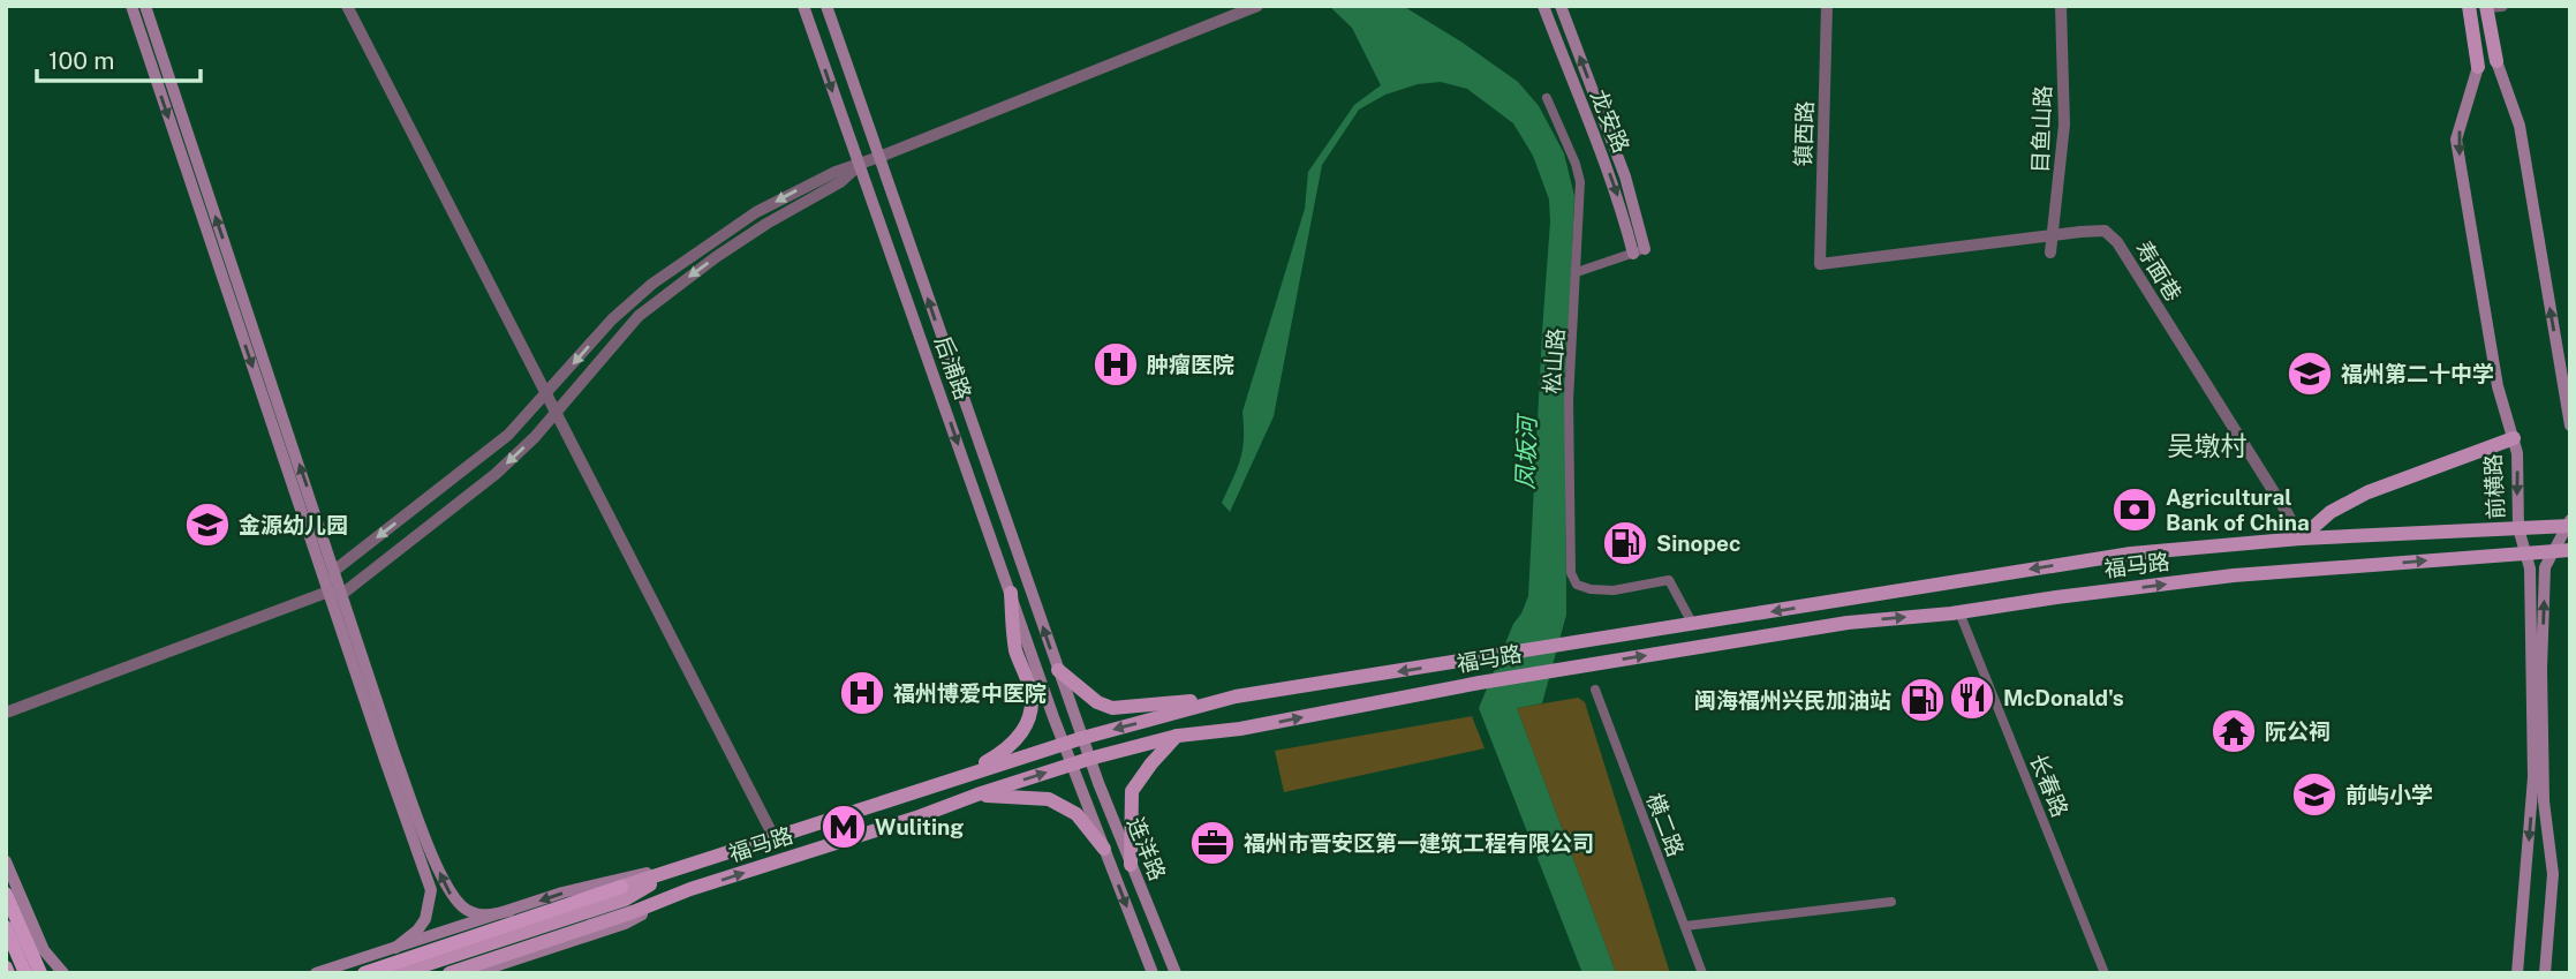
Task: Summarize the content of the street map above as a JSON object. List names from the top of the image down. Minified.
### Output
{"streets":{"main road":["龙安路","后浦路","前横路","福马路","连洋路"],"street":["目鱼山路","镇西路","寿面巷","松山路","长春路","横二路"]},"crossings":[["目鱼山路","寿面巷"],["镇西路","寿面巷"],["寿面巷","福马路"],["松山路","福马路"],["后浦路","福马路"],["后浦路","连洋路"],["前横路","福马路"],["福马路","长春路"],["福马路","连洋路"]],"districts":["吴墩村"],"water":["凤坂河"],"places":{"hospital":["肿瘤医院","福州博爱中医院"],"school or university":["福州第二十中学","金源幼儿园","前屿小学"],"bank":["Agricultural Bank of China"],"fuel station":["Sinopec","闽海福州兴民加油站"],"restaurant":["McDonald's"],"temple":["阮公祠"],"metro station":["Wuliting"],"office":["福州市晋安区第一建筑工程有限公司"]},"scale_bar":"100 m"}
